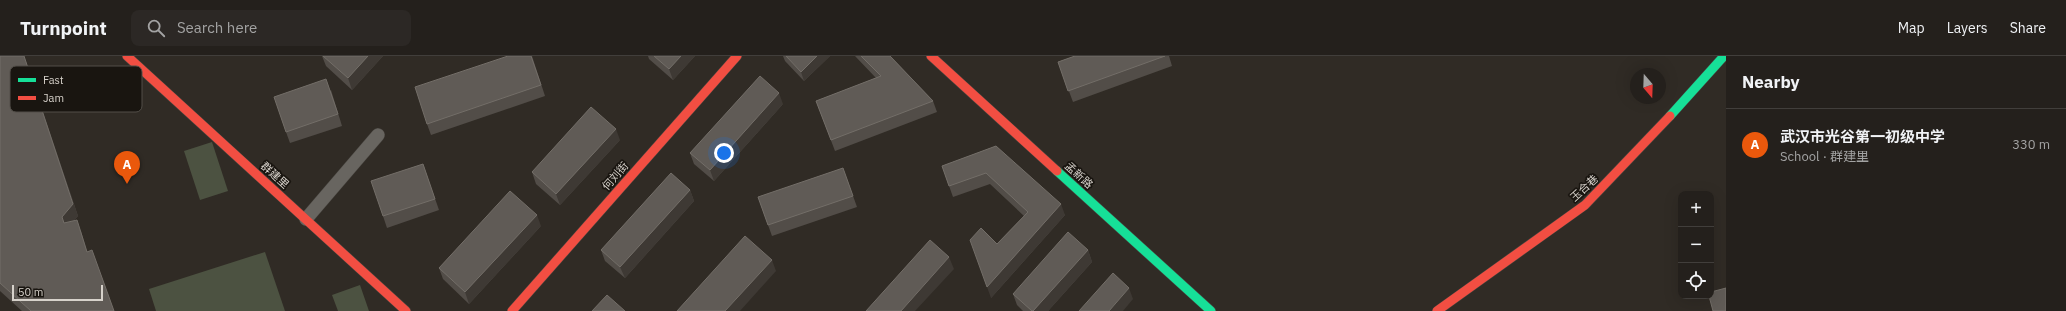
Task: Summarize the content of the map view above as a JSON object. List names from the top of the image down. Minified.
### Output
{"streets":{"street":["群建里","孟新路","何刘街","玉合巷"]},"legend":["Fast","Jam"],"scale_bar":"50 m","north":"bottom","page":{"header":"Turnpoint","search":"Search here","nav":["Map","Layers","Share"],"heading":"Nearby","list":[{"mark":"A","name":"武汉市光谷第一初级中学","note":"School · 群建里","value":"330 m"}],"pins":"A","map_buttons":["+","−"],"scale":"50 m"}}
